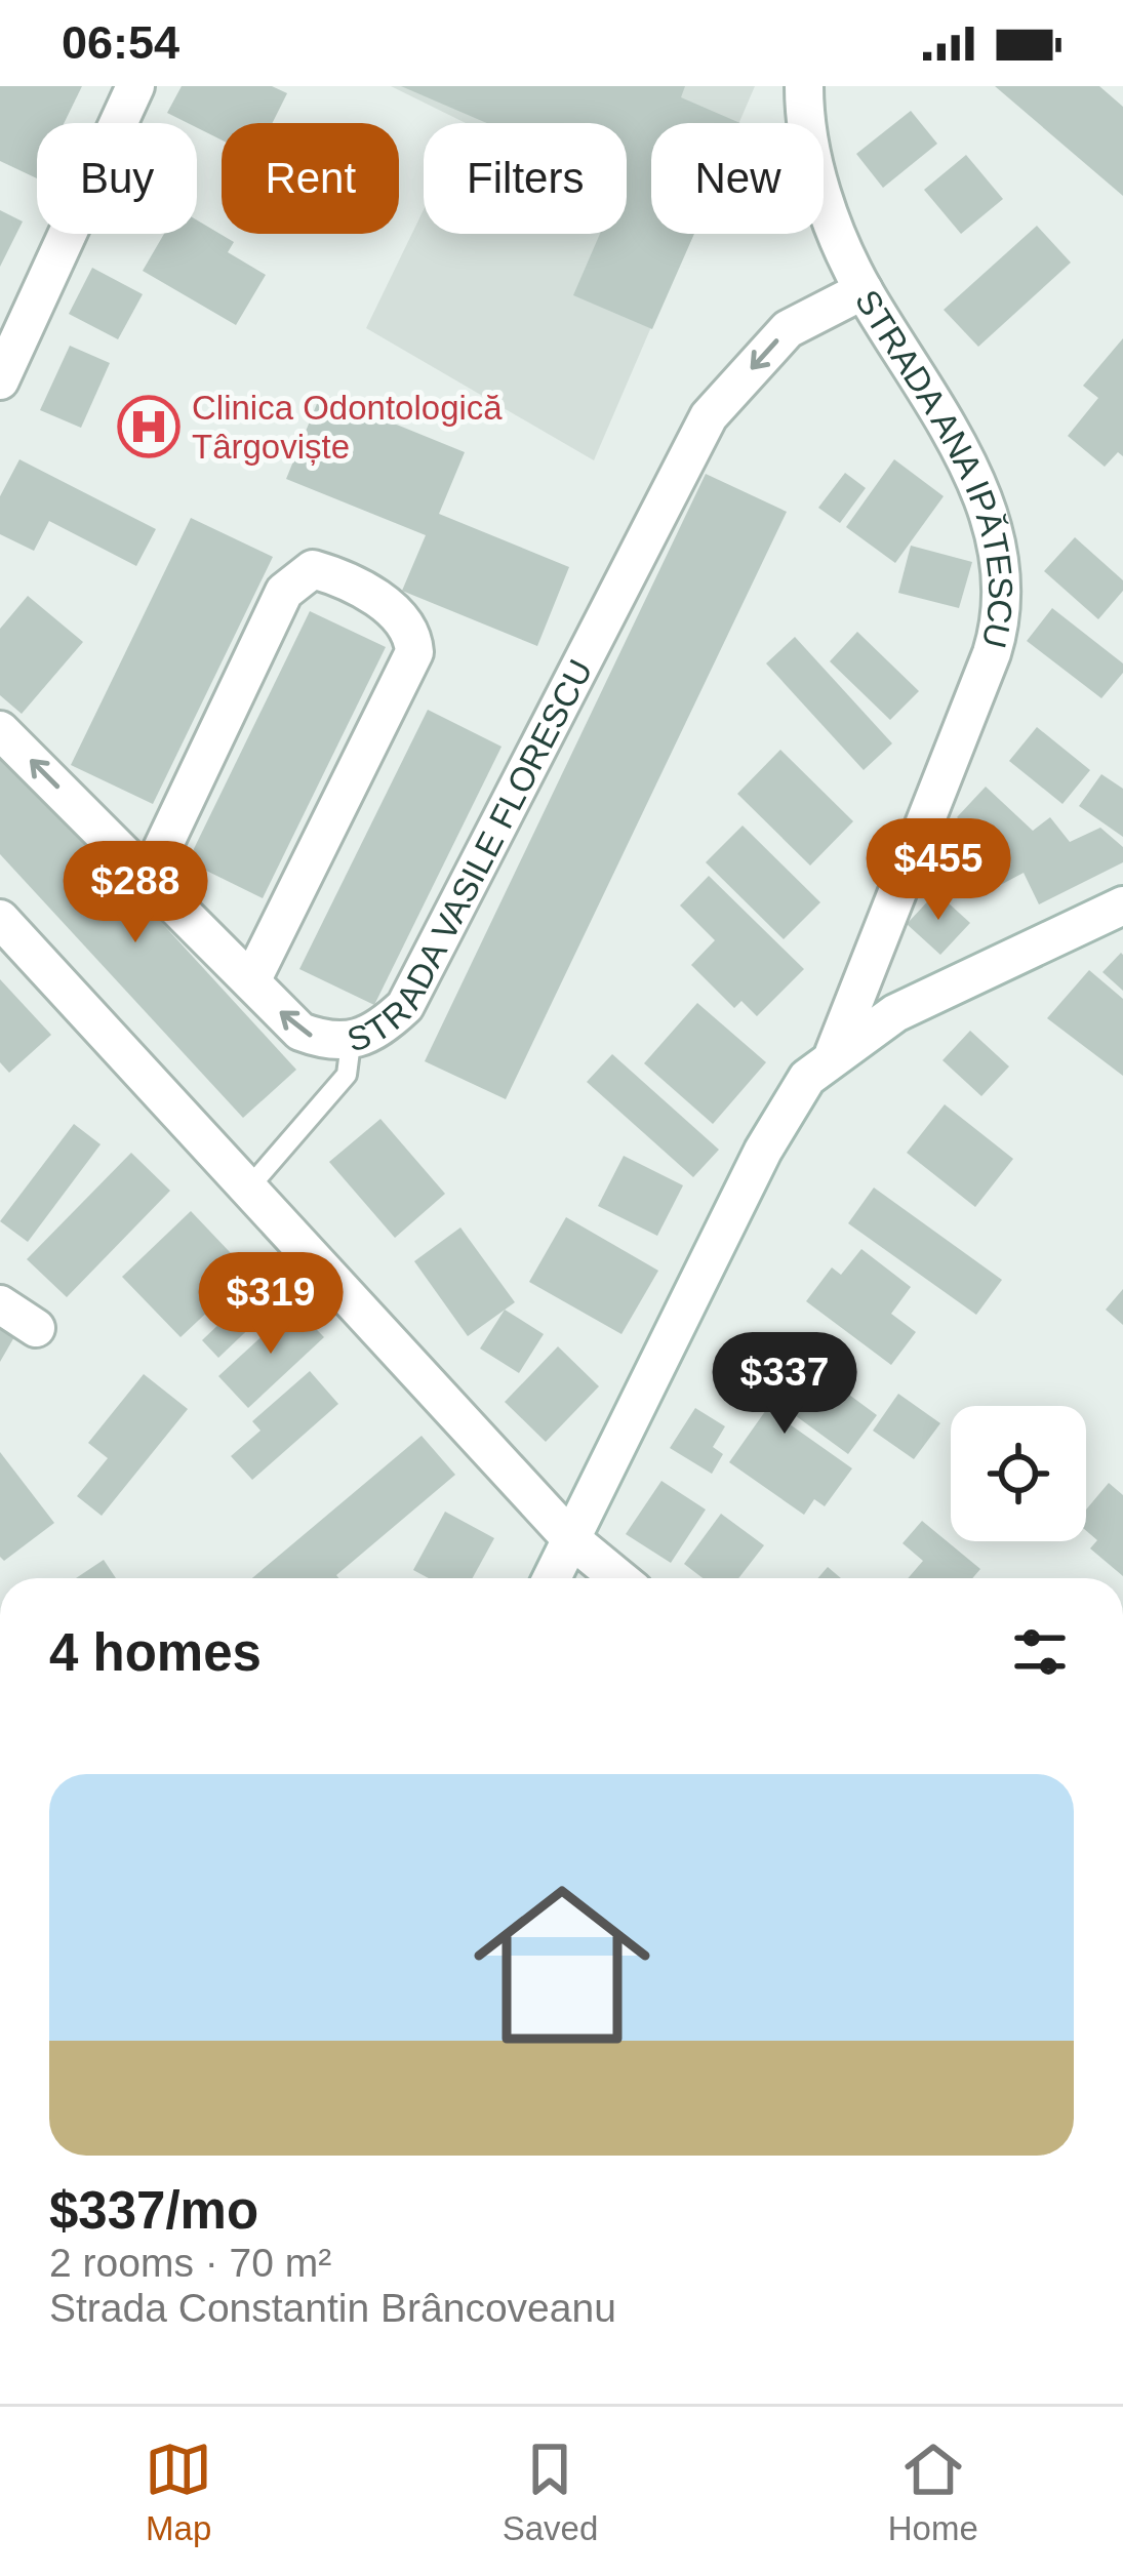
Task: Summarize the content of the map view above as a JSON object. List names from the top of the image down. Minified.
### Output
{"streets":{"street":["STRADA ANA IPĂTESCU","STRADA VASILE FLORESCU"]},"crossings":[["STRADA ANA IPĂTESCU","STRADA VASILE FLORESCU"]],"places":{"hospital":["Clinica Odontologică Târgoviște"]},"page":{"status":"06:54","chip":["Buy","Rent","Filters","New"],"price":["$455","$288","$319","$337"],"heading":"4 homes","list":[{"name":"$337/mo","note":"2 rooms · 70 m² · Strada Constantin Brâncoveanu"}],"tabs":["Map","Saved","Home"]}}
